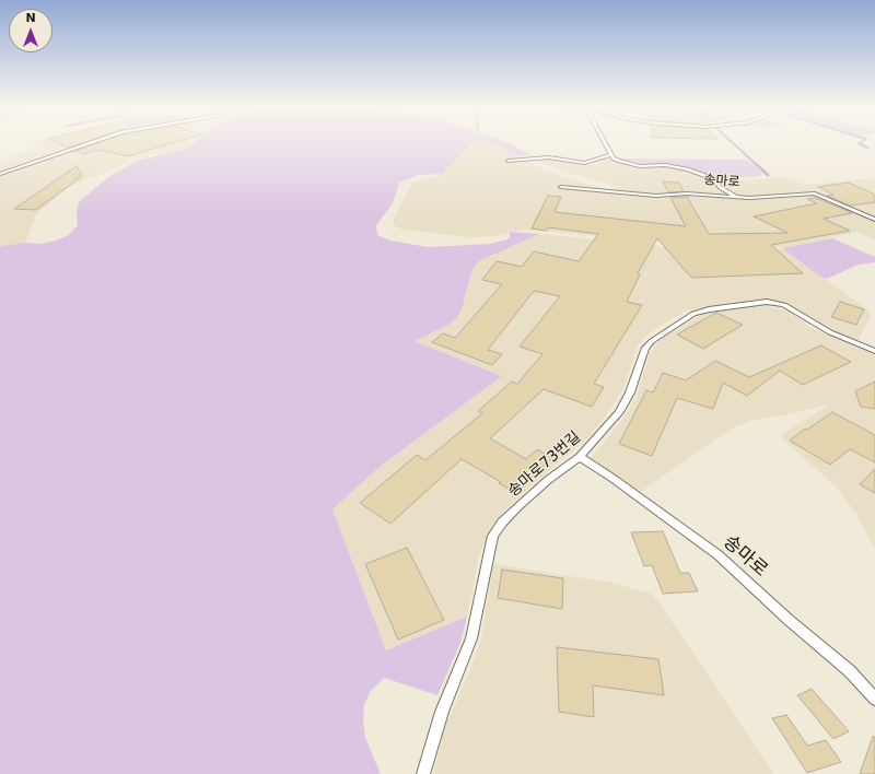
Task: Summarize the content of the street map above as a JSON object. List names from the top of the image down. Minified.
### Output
{"streets":{"lane":["송마로","송마로73번길"]},"crossings":[["송마로","송마로73번길"]],"north":"top"}
